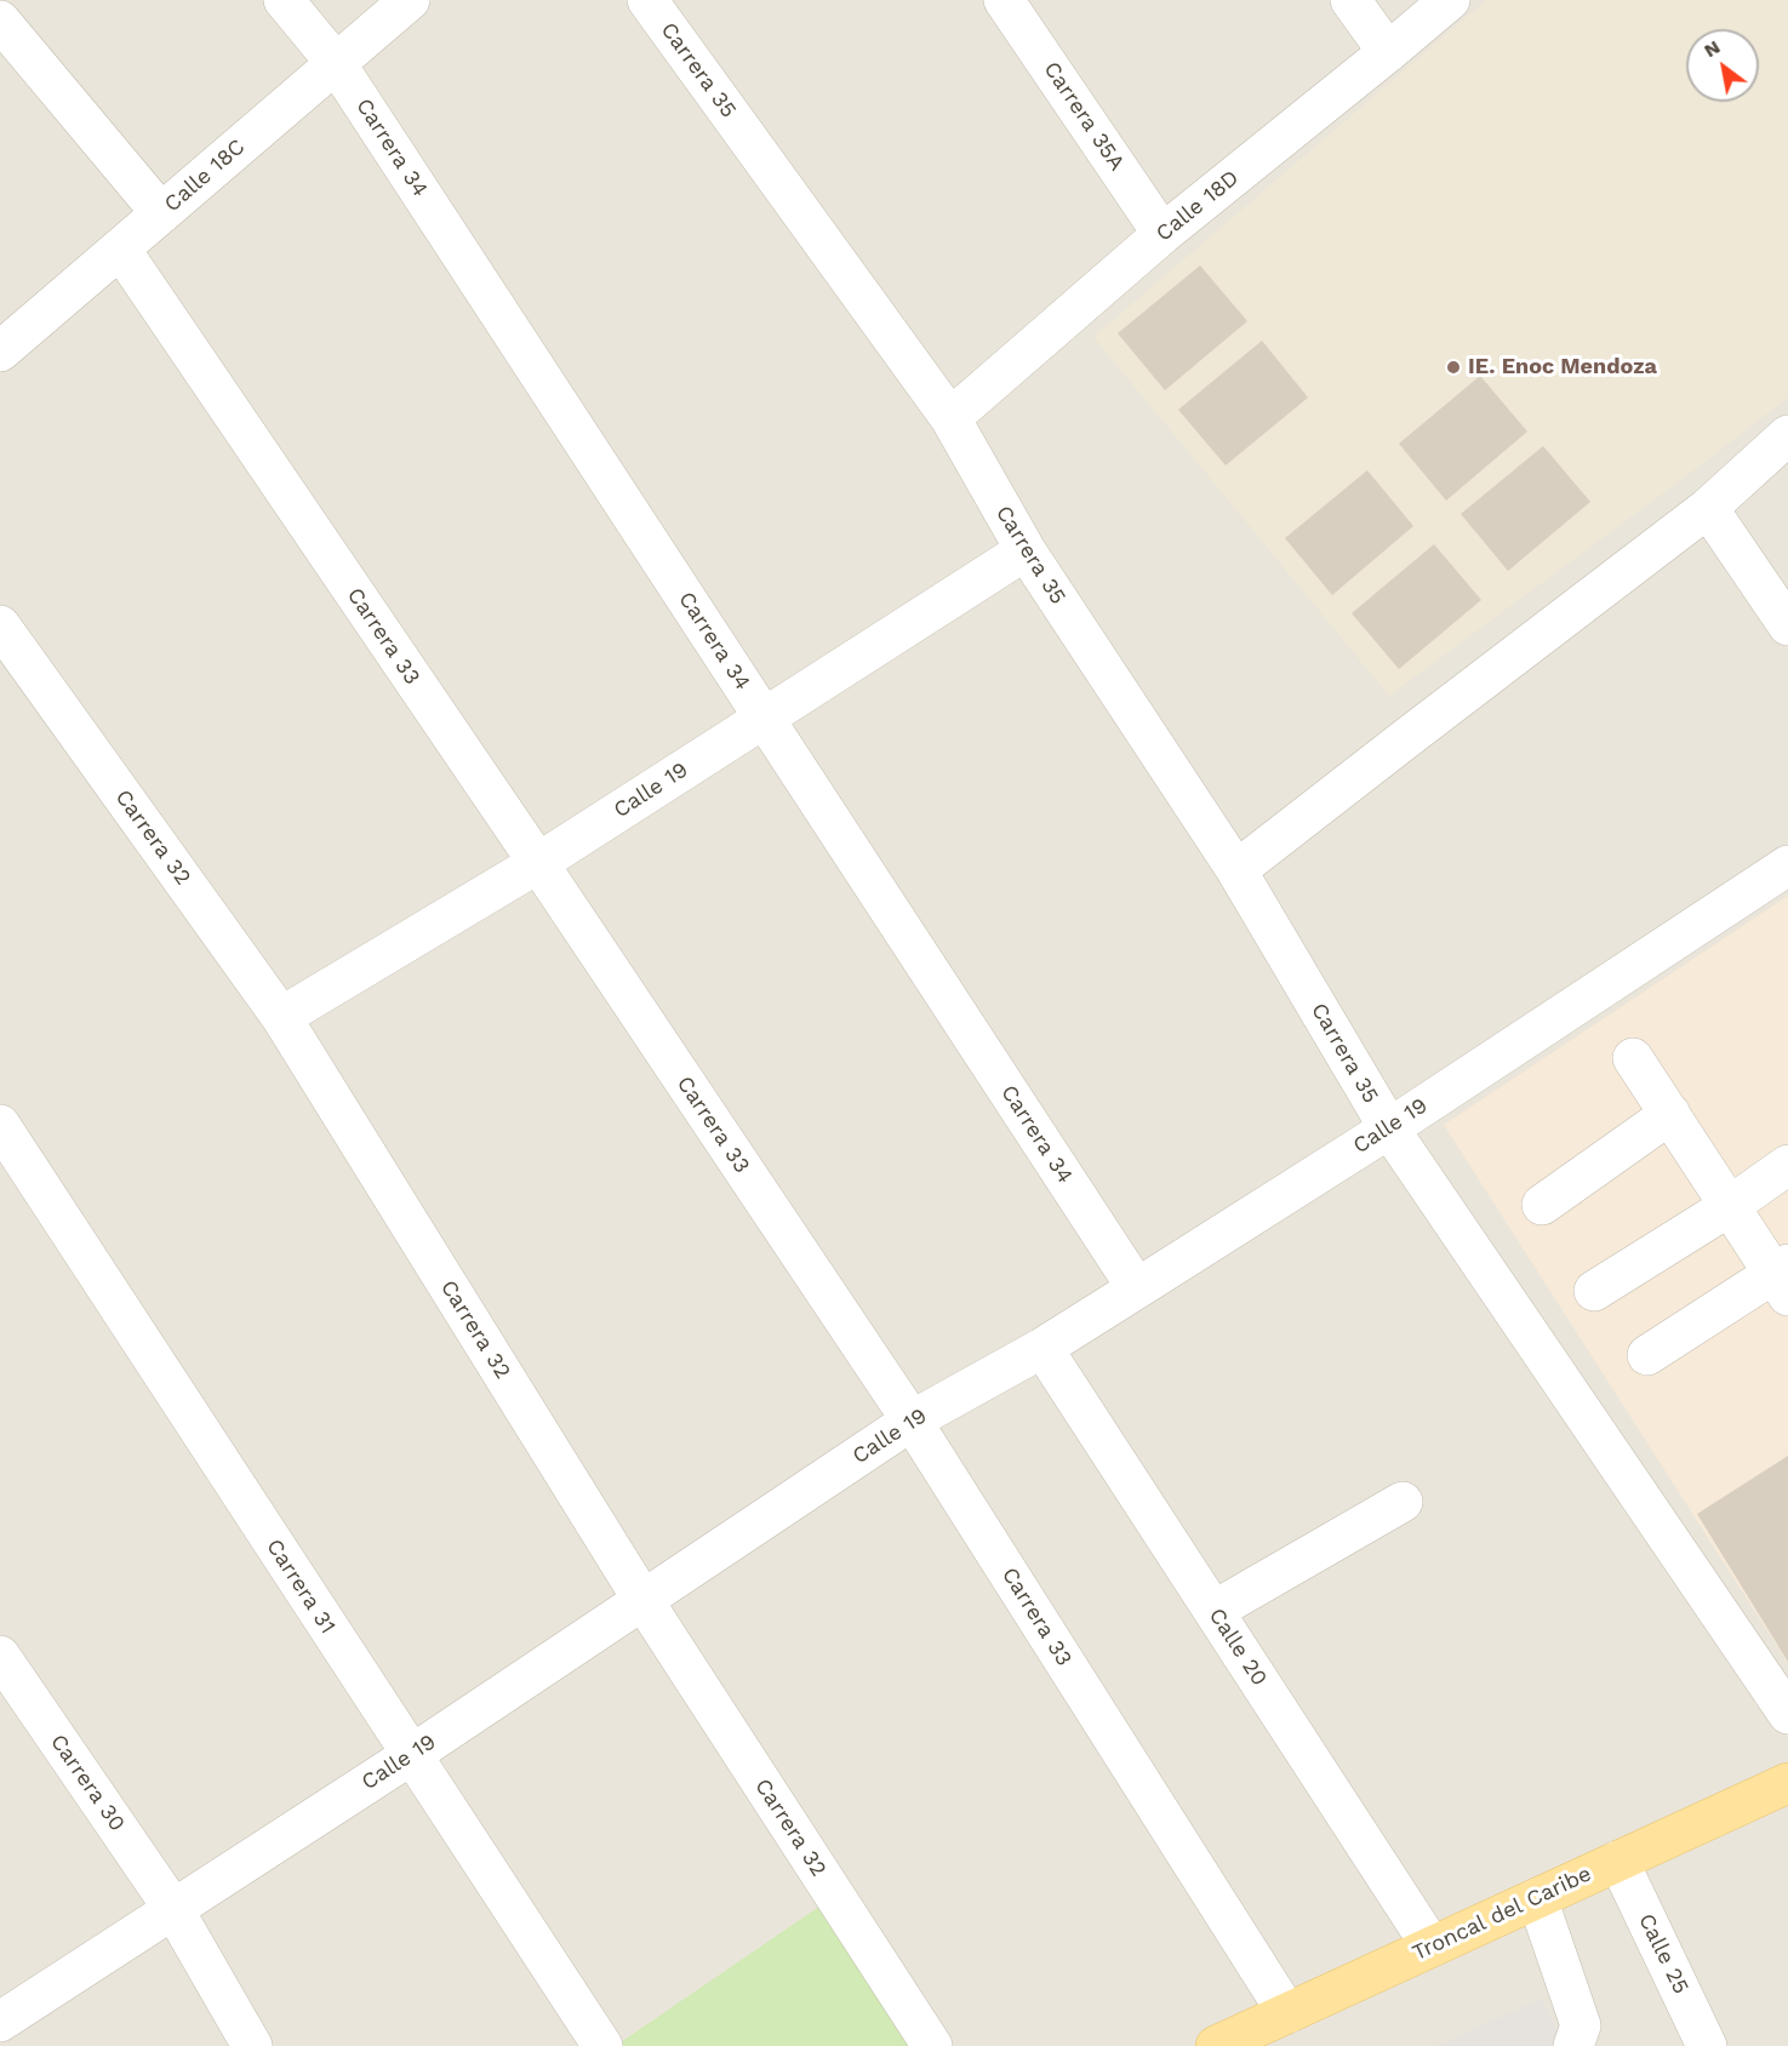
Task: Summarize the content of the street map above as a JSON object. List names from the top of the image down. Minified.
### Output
{"streets":{"main road":["Troncal del Caribe"],"street":["Carrera 35","Carrera 35A","Carrera 34","Calle 18C","Calle 18D","Carrera 33","Calle 19","Carrera 32","Carrera 31","Calle 20","Carrera 30","Calle 25"]},"crossings":[["Carrera 35","Calle 18D"],["Carrera 35","Calle 19"],["Carrera 35A","Calle 18D"],["Carrera 34","Calle 18C"],["Carrera 34","Calle 19"],["Calle 18C","Carrera 33"],["Carrera 33","Calle 19"],["Carrera 33","Troncal del Caribe"],["Calle 19","Carrera 32"],["Calle 19","Carrera 31"],["Calle 19","Calle 20"],["Calle 19","Carrera 30"],["Calle 20","Troncal del Caribe"],["Troncal del Caribe","Calle 25"]],"places":["IE. Enoc Mendoza"],"north":"top left"}
